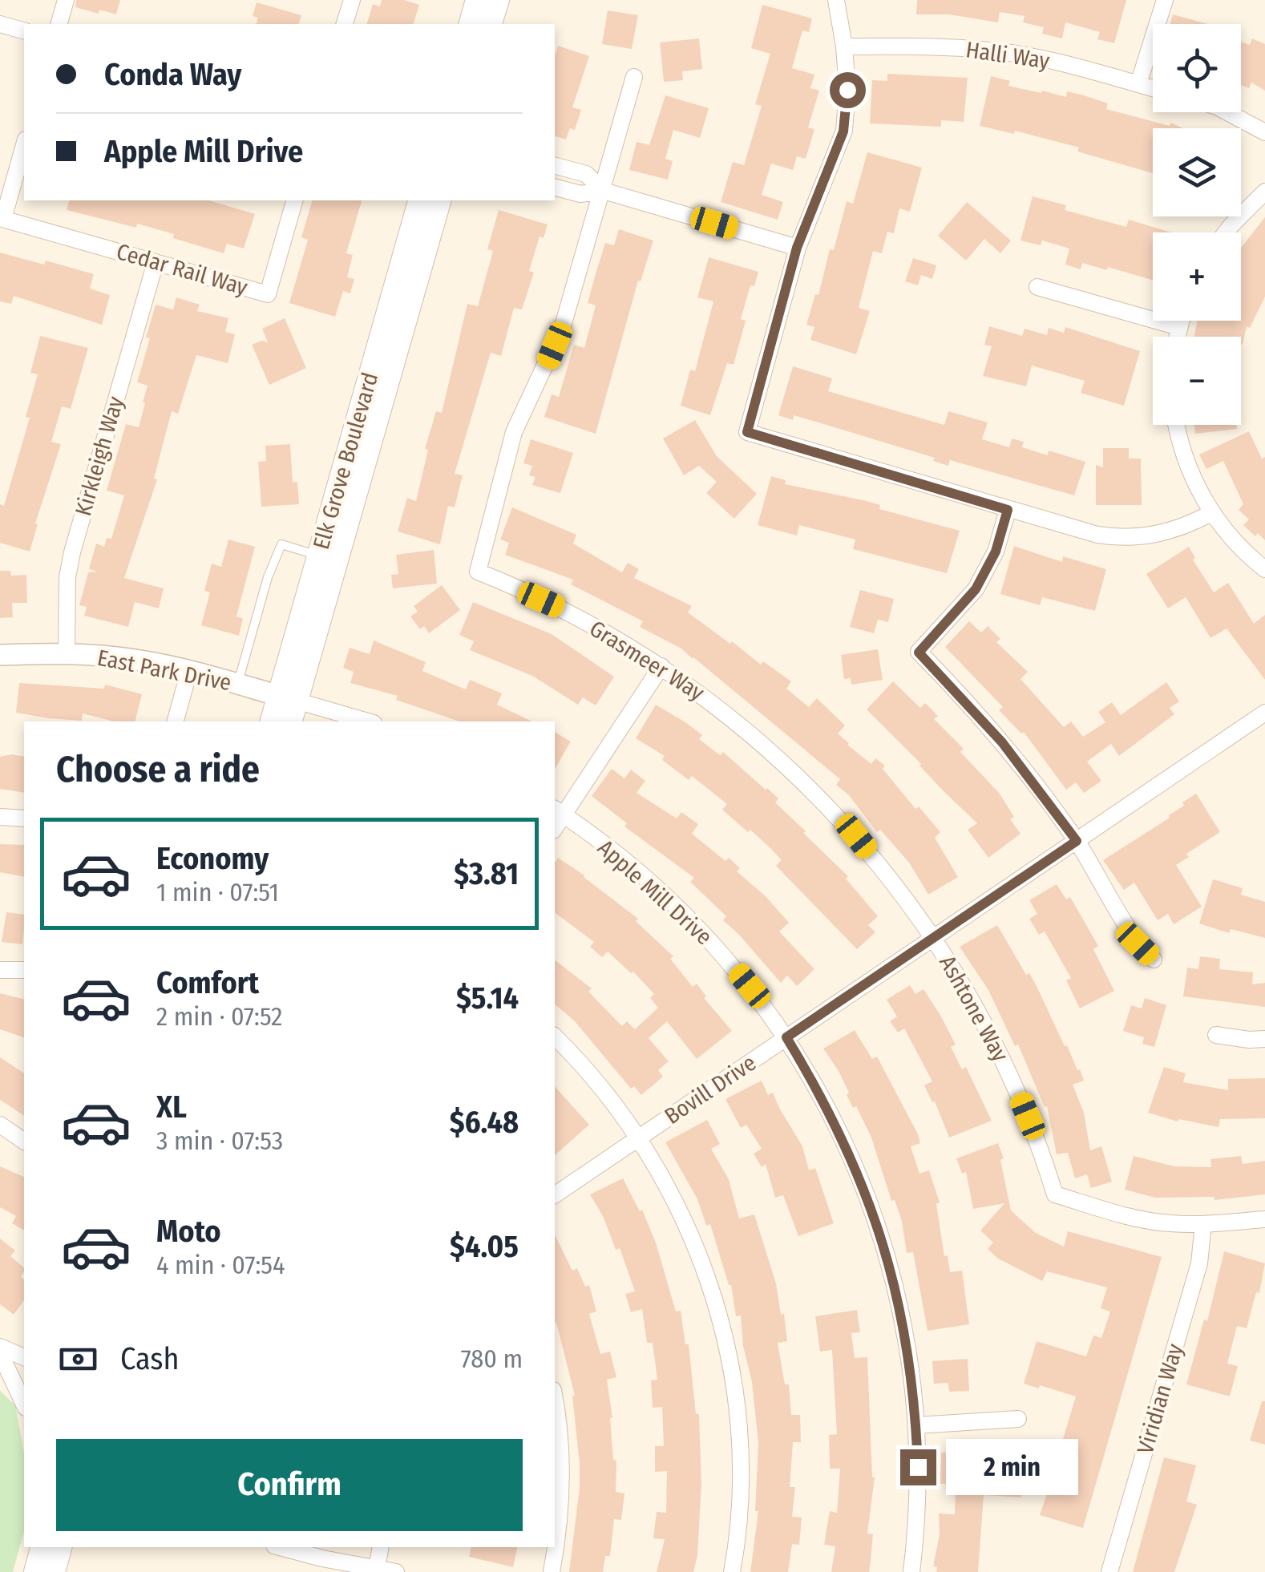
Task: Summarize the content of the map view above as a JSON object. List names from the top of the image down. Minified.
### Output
{"streets":{"main road":["Elk Grove Boulevard"],"street":["Halli Way","Cedar Rail Way","Kirkleigh Way","Grasmeer Way","East Park Drive","Apple Mill Drive","Ashtone Way","Bovill Drive","Viridian Way"]},"crossings":[["Cedar Rail Way","Kirkleigh Way"],["Kirkleigh Way","East Park Drive"],["Elk Grove Boulevard","East Park Drive"],["Grasmeer Way","Ashtone Way"],["Grasmeer Way","Bovill Drive"],["Apple Mill Drive","Bovill Drive"],["Ashtone Way","Bovill Drive"],["Ashtone Way","Viridian Way"]],"page":{"map_buttons":["+","−"],"banner":["Conda Way","Apple Mill Drive"],"heading":"Choose a ride","list":[{"name":"Economy","note":"1 min · 07:51","value":"$3.81"},{"name":"Comfort","note":"2 min · 07:52","value":"$5.14"},{"name":"XL","note":"3 min · 07:53","value":"$6.48"},{"name":"Moto","note":"4 min · 07:54","value":"$4.05"}],"pay":["Cash","780 m"],"buttons":"Confirm","bubble":"2 min"}}
